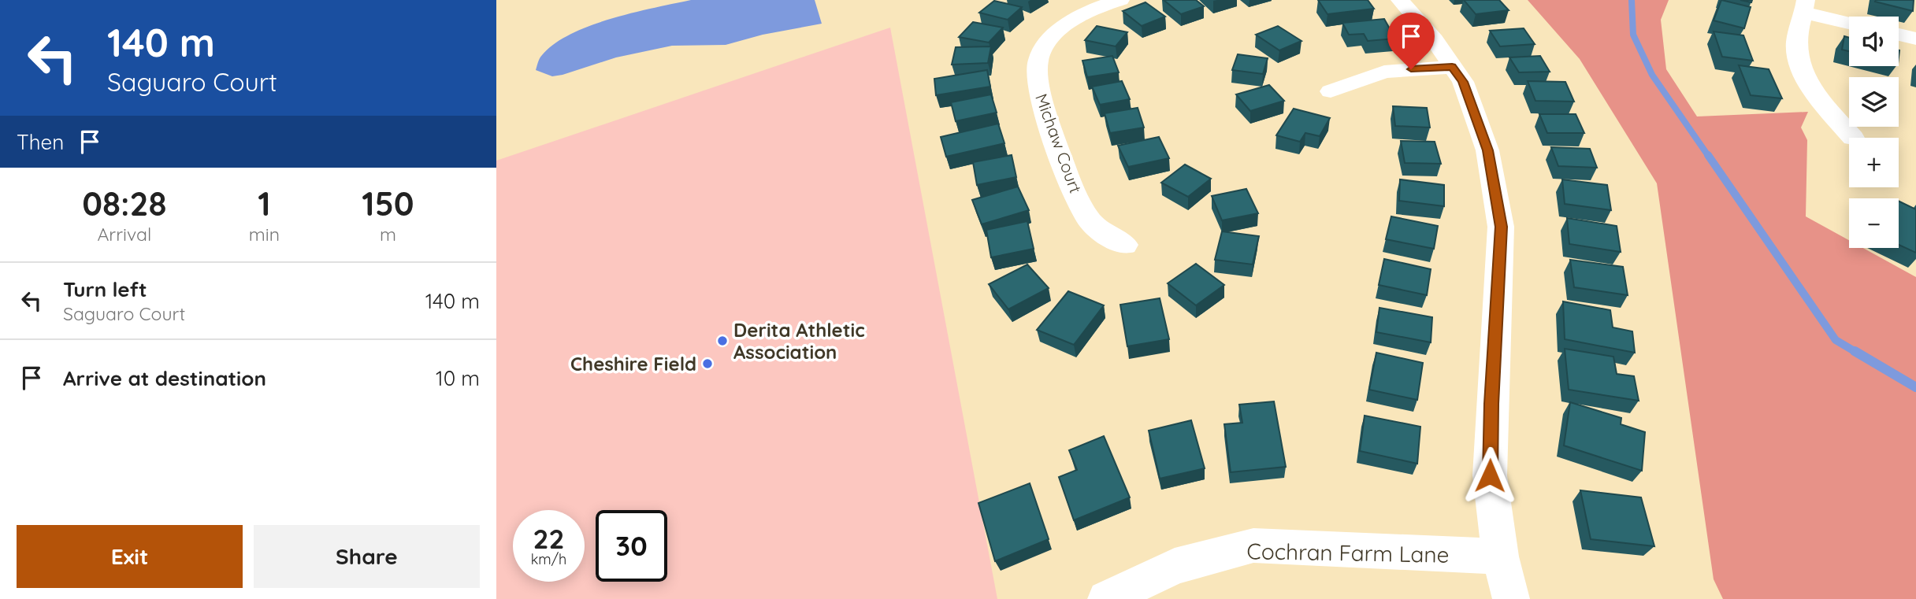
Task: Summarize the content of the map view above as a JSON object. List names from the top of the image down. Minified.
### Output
{"streets":{"street":["Michaw Court","Cochran Farm Lane"]},"places":["Derita Athletic Association","Cheshire Field"],"page":{"turn":["140 m","Saguaro Court"],"map_buttons":["+","−"],"then":"Then","eta":["08:28","Arrival","1","min","150","m"],"list":[{"name":"Turn left","note":"Saguaro Court","value":"140 m"},{"name":"Arrive at destination","value":"10 m"}],"speed":"22 km/h","limit":"30","buttons":["Exit","Share"]}}
